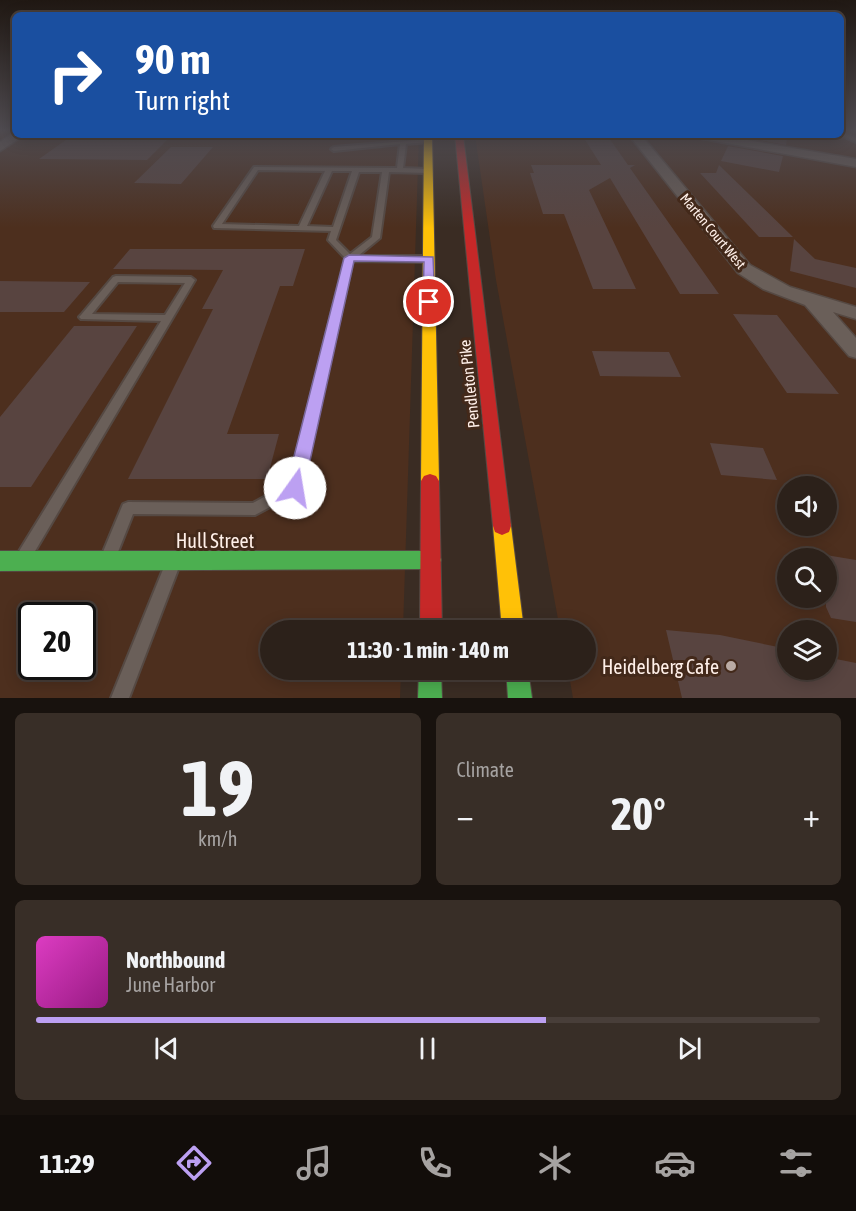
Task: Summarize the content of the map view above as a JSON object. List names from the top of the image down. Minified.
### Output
{"streets":{"main road":["Pendleton Pike","Hull Street"],"street":["Marten Court West"]},"places":["Heidelberg Cafe"],"page":{"turn":["90 m","Turn right"],"limit":"20","trip":"11:30 · 1 min · 140 m","tile":[["19","km/h"],"Climate"],"heat":["−","20°","+"],"song":["Northbound","June Harbor"],"tabs":"11:29"}}
